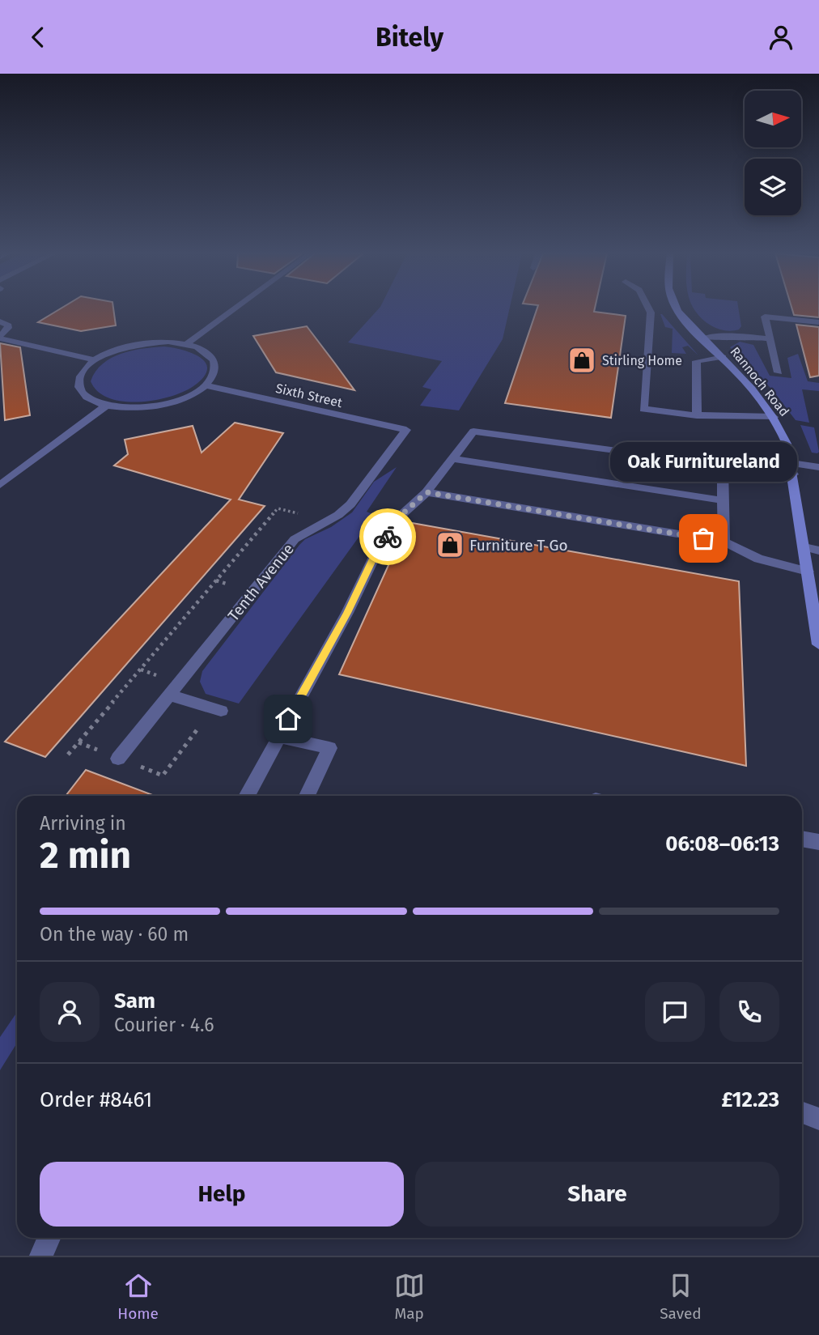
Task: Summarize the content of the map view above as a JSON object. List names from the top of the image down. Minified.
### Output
{"streets":{"street":["Rannoch Road","Sixth Street","Tenth Avenue"]},"crossings":[["Sixth Street","Tenth Avenue"]],"places":{"shop":["Stirling Home","Furniture T Go"],"other":["Oak Furnitureland"]},"north":"right","page":{"header":"Bitely","bubble":"Oak Furnitureland","heading":["2 min","Arriving in","06:08–06:13"],"panel":["Sam","Courier · 4.6","Order #8461","£12.23"],"bar":"On the way · 60 m","buttons":["Help","Share"],"tabs":["Home","Map","Saved"]}}
